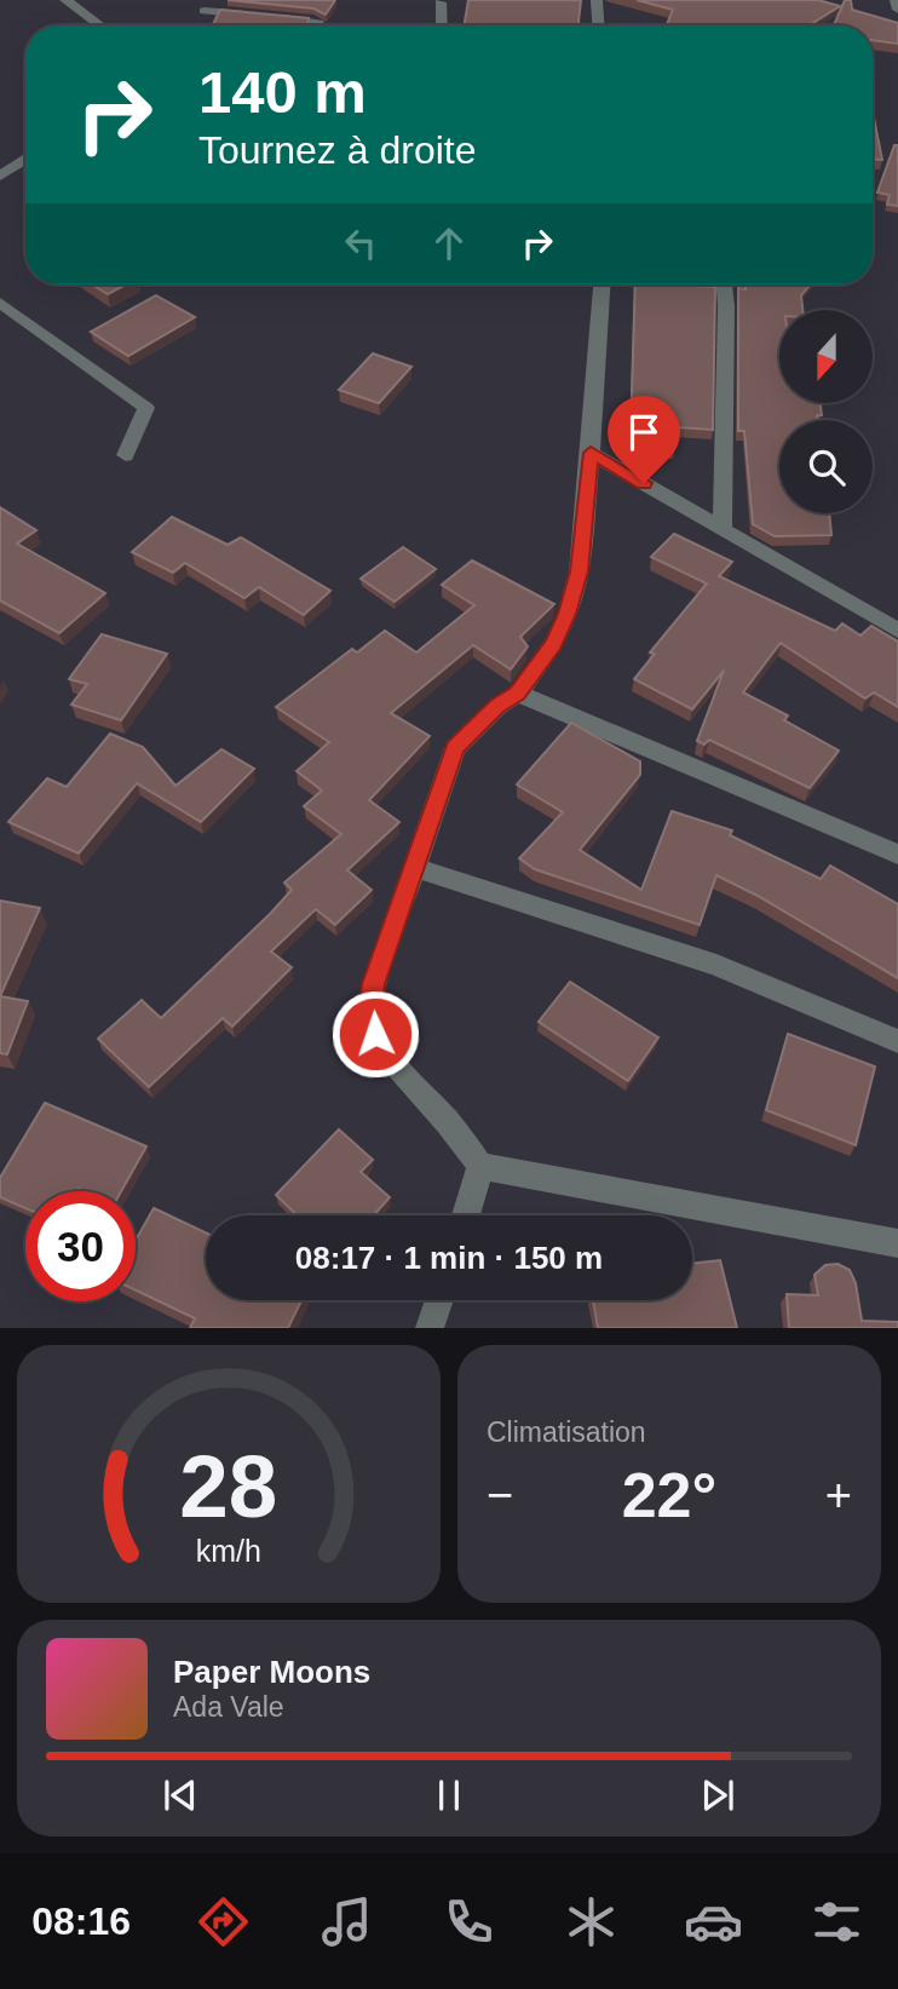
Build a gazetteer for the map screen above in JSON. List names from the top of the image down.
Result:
{
  "north": "bottom",
  "page": {
    "turn": ["140 m", "Tournez à droite"],
    "limit": "30",
    "trip": "08:17 · 1 min · 150 m",
    "tile": "Climatisation",
    "heat": ["−", "22°", "+"],
    "song": ["Paper Moons", "Ada Vale"],
    "tabs": "08:16",
    "gauge": ["28", "km/h"]
  }
}
